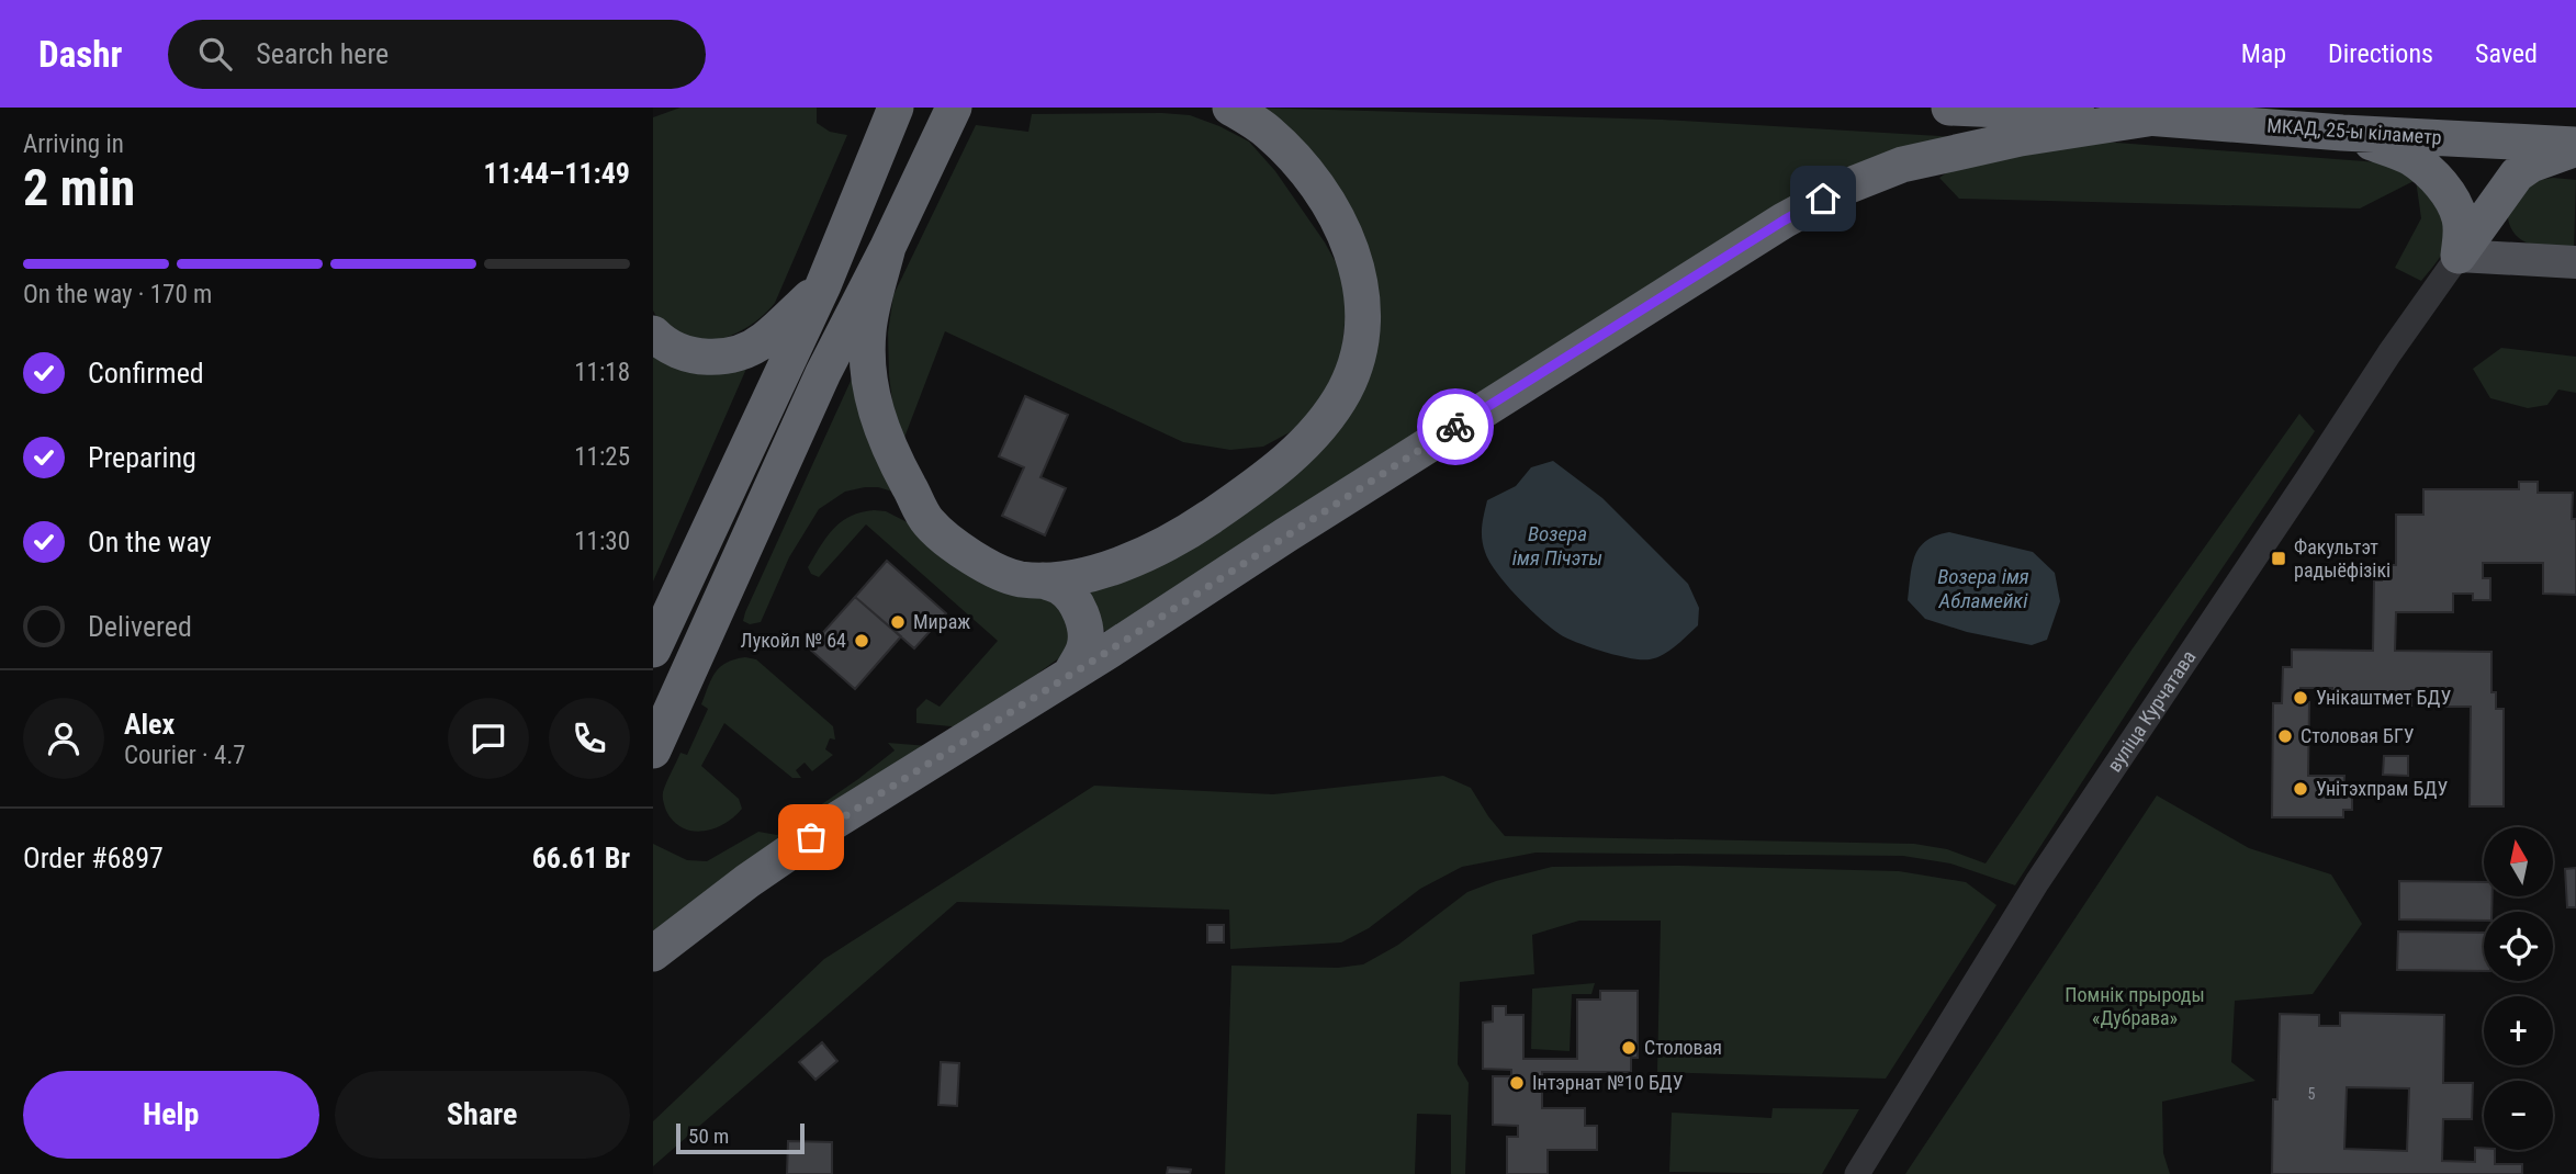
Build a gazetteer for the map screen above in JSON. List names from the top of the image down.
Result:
{
  "streets": {
    "highway": ["МКАД, 25-ы кіламетр"],
    "street": ["вуліца Курчатава"]
  },
  "water": ["Возера імя Пічэты", "Возера імя Абламейкі"],
  "parks": ["Помнік прыроды «Дубрава»"],
  "places": {
    "transit": ["Факультэт радыёфізікі"],
    "other": [
      "Мираж",
      "Лукойл № 64",
      "Унікаштмет БДУ",
      "Столовая БГУ",
      "Унітэхпрам БДУ",
      "Столовая",
      "Інтэрнат №10 БДУ"
    ]
  },
  "house_numbers": ["5"],
  "scale_bar": "50 m",
  "north": "top",
  "page": {
    "header": "Dashr",
    "search": "Search here",
    "nav": ["Map", "Directions", "Saved"],
    "heading": ["2 min", "Arriving in", "11:44–11:49"],
    "panel": [
      "Alex",
      "Courier · 4.7",
      "Order #6897",
      "66.61 Br"
    ],
    "bar": "On the way · 170 m",
    "list": [
      ["Confirmed", "11:18"],
      ["Preparing", "11:25"],
      ["On the way", "11:30"],
      "Delivered"
    ],
    "map_buttons": ["+", "−"],
    "buttons": ["Help", "Share"],
    "scale": "50 m"
  }
}
